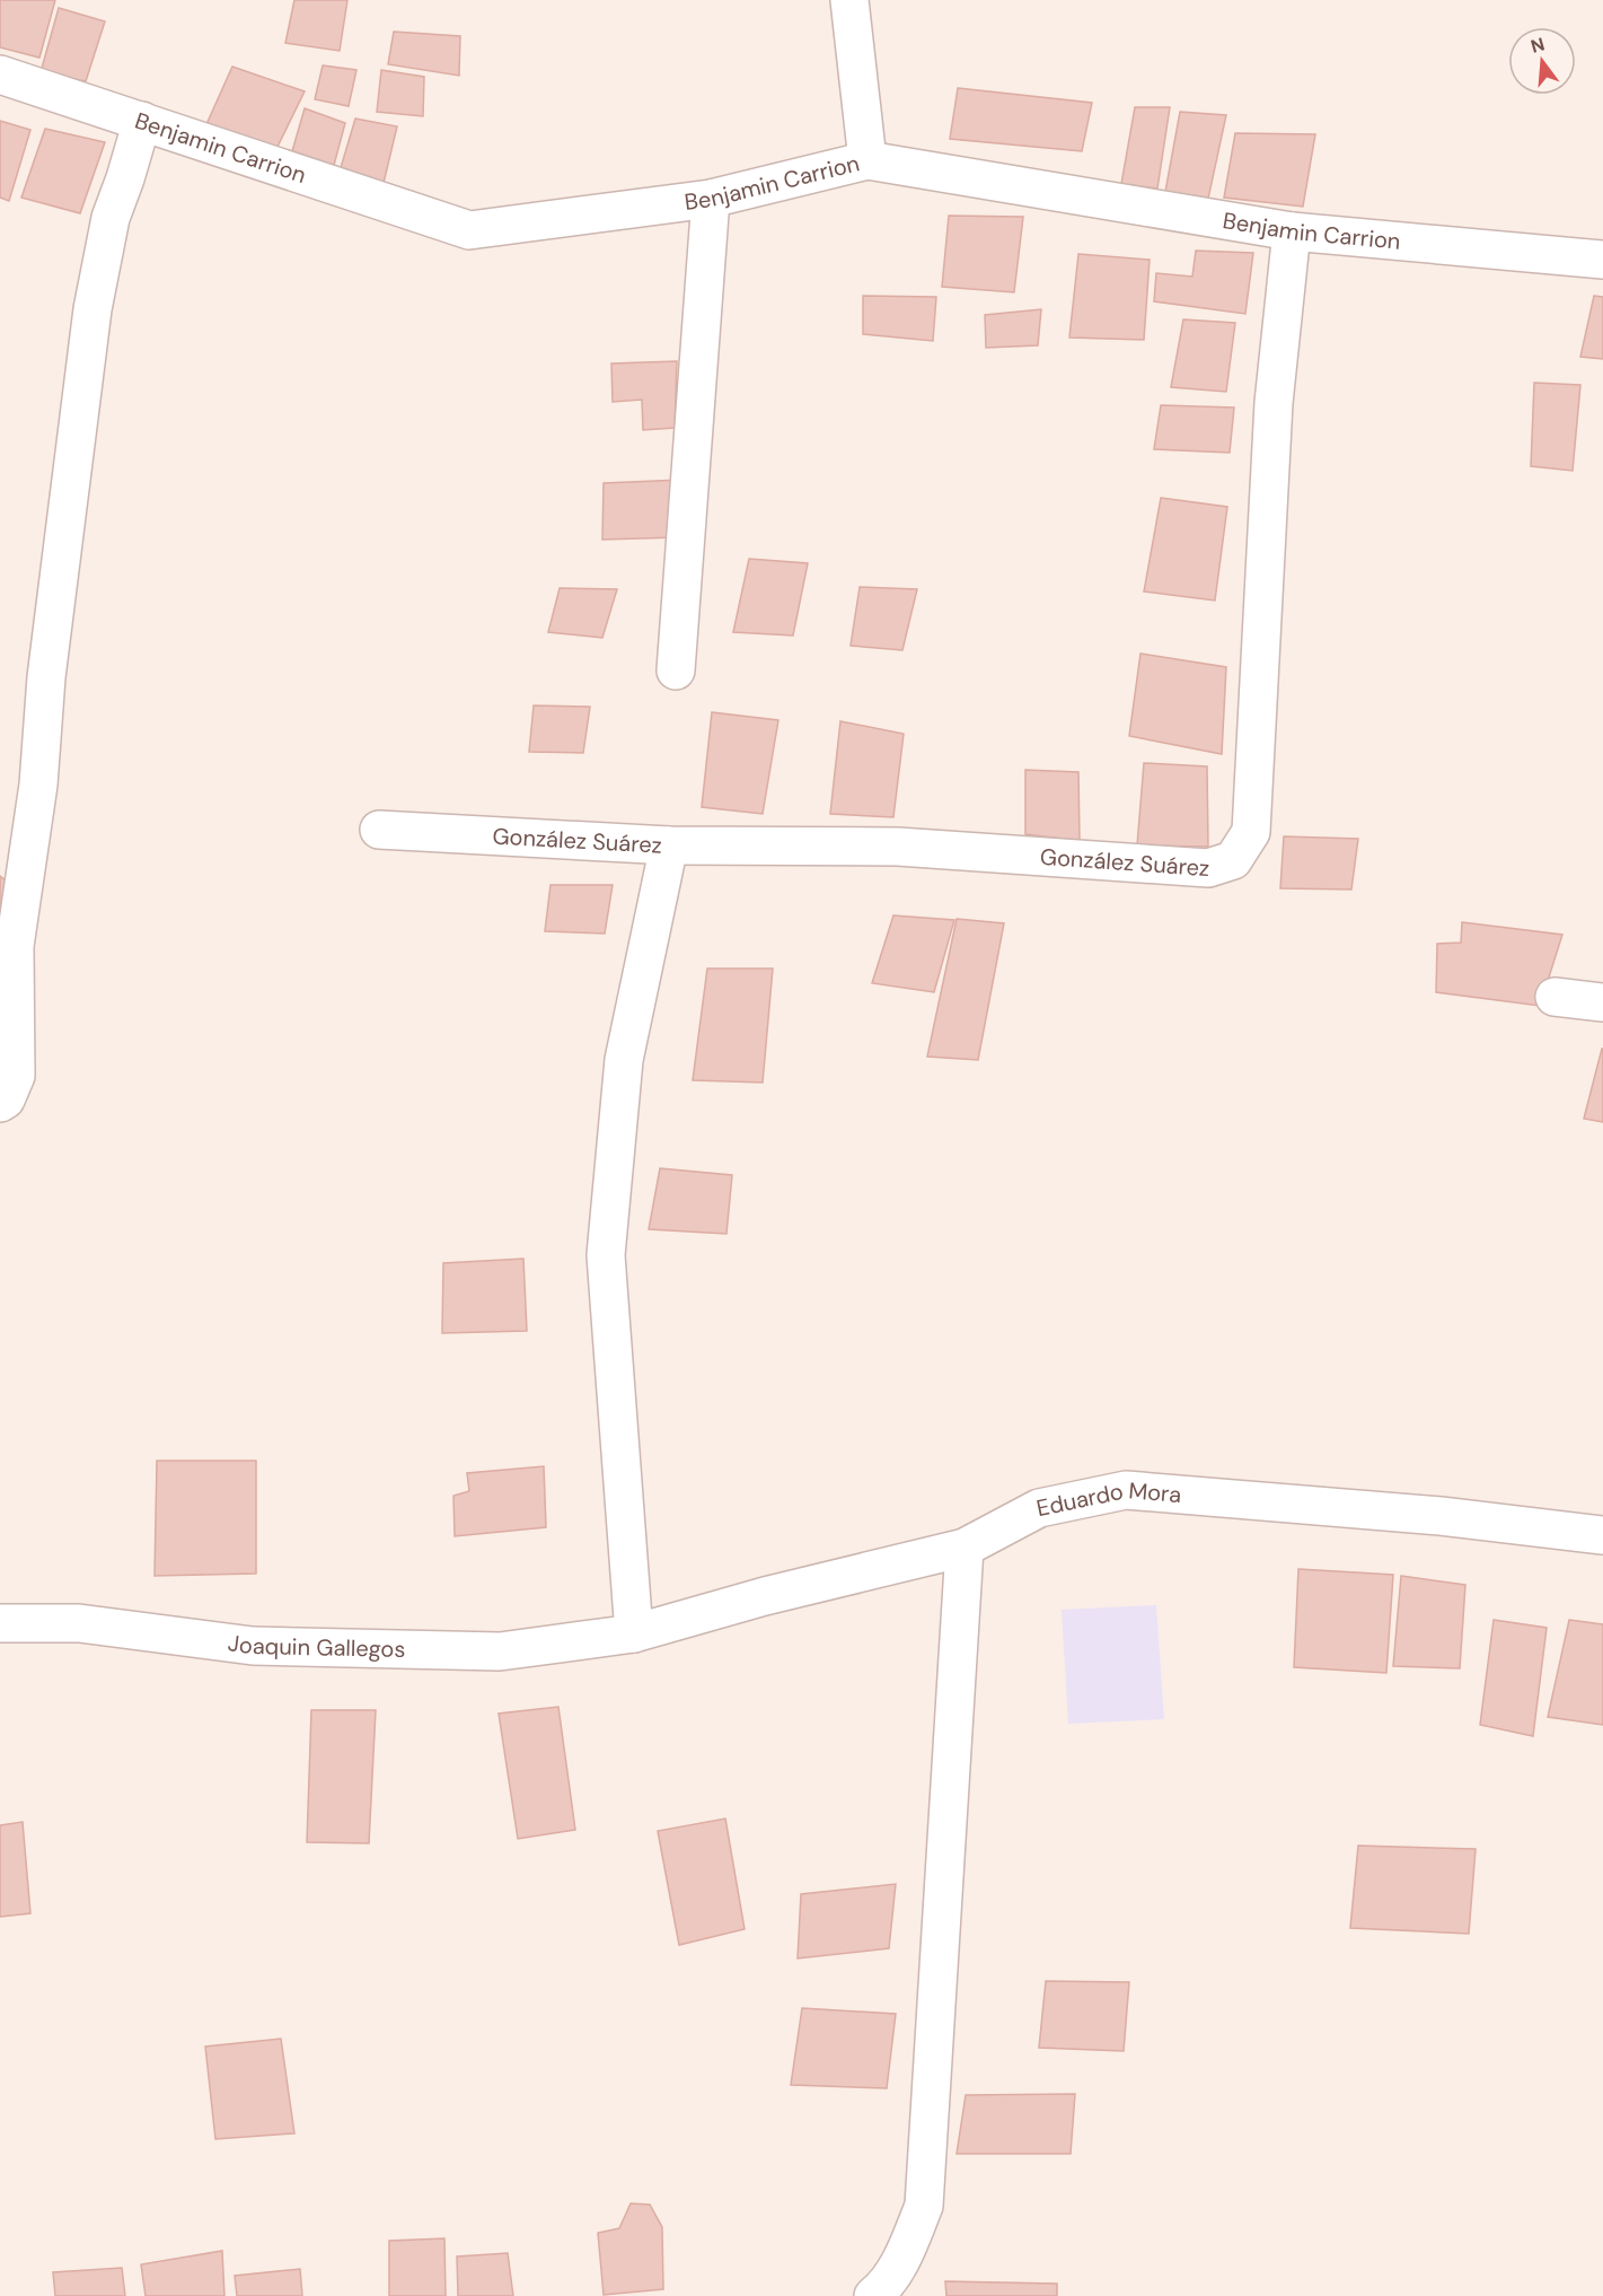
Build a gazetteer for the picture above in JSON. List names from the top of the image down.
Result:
{
  "streets": {
    "street": [
      "Benjamin Carrion",
      "González Suárez",
      "Eduardo Mora",
      "Joaquin Gallegos"
    ]
  },
  "crossings": [
    ["Benjamin Carrion", "González Suárez"],
    ["Eduardo Mora", "Joaquin Gallegos"]
  ],
  "north": "top"
}
